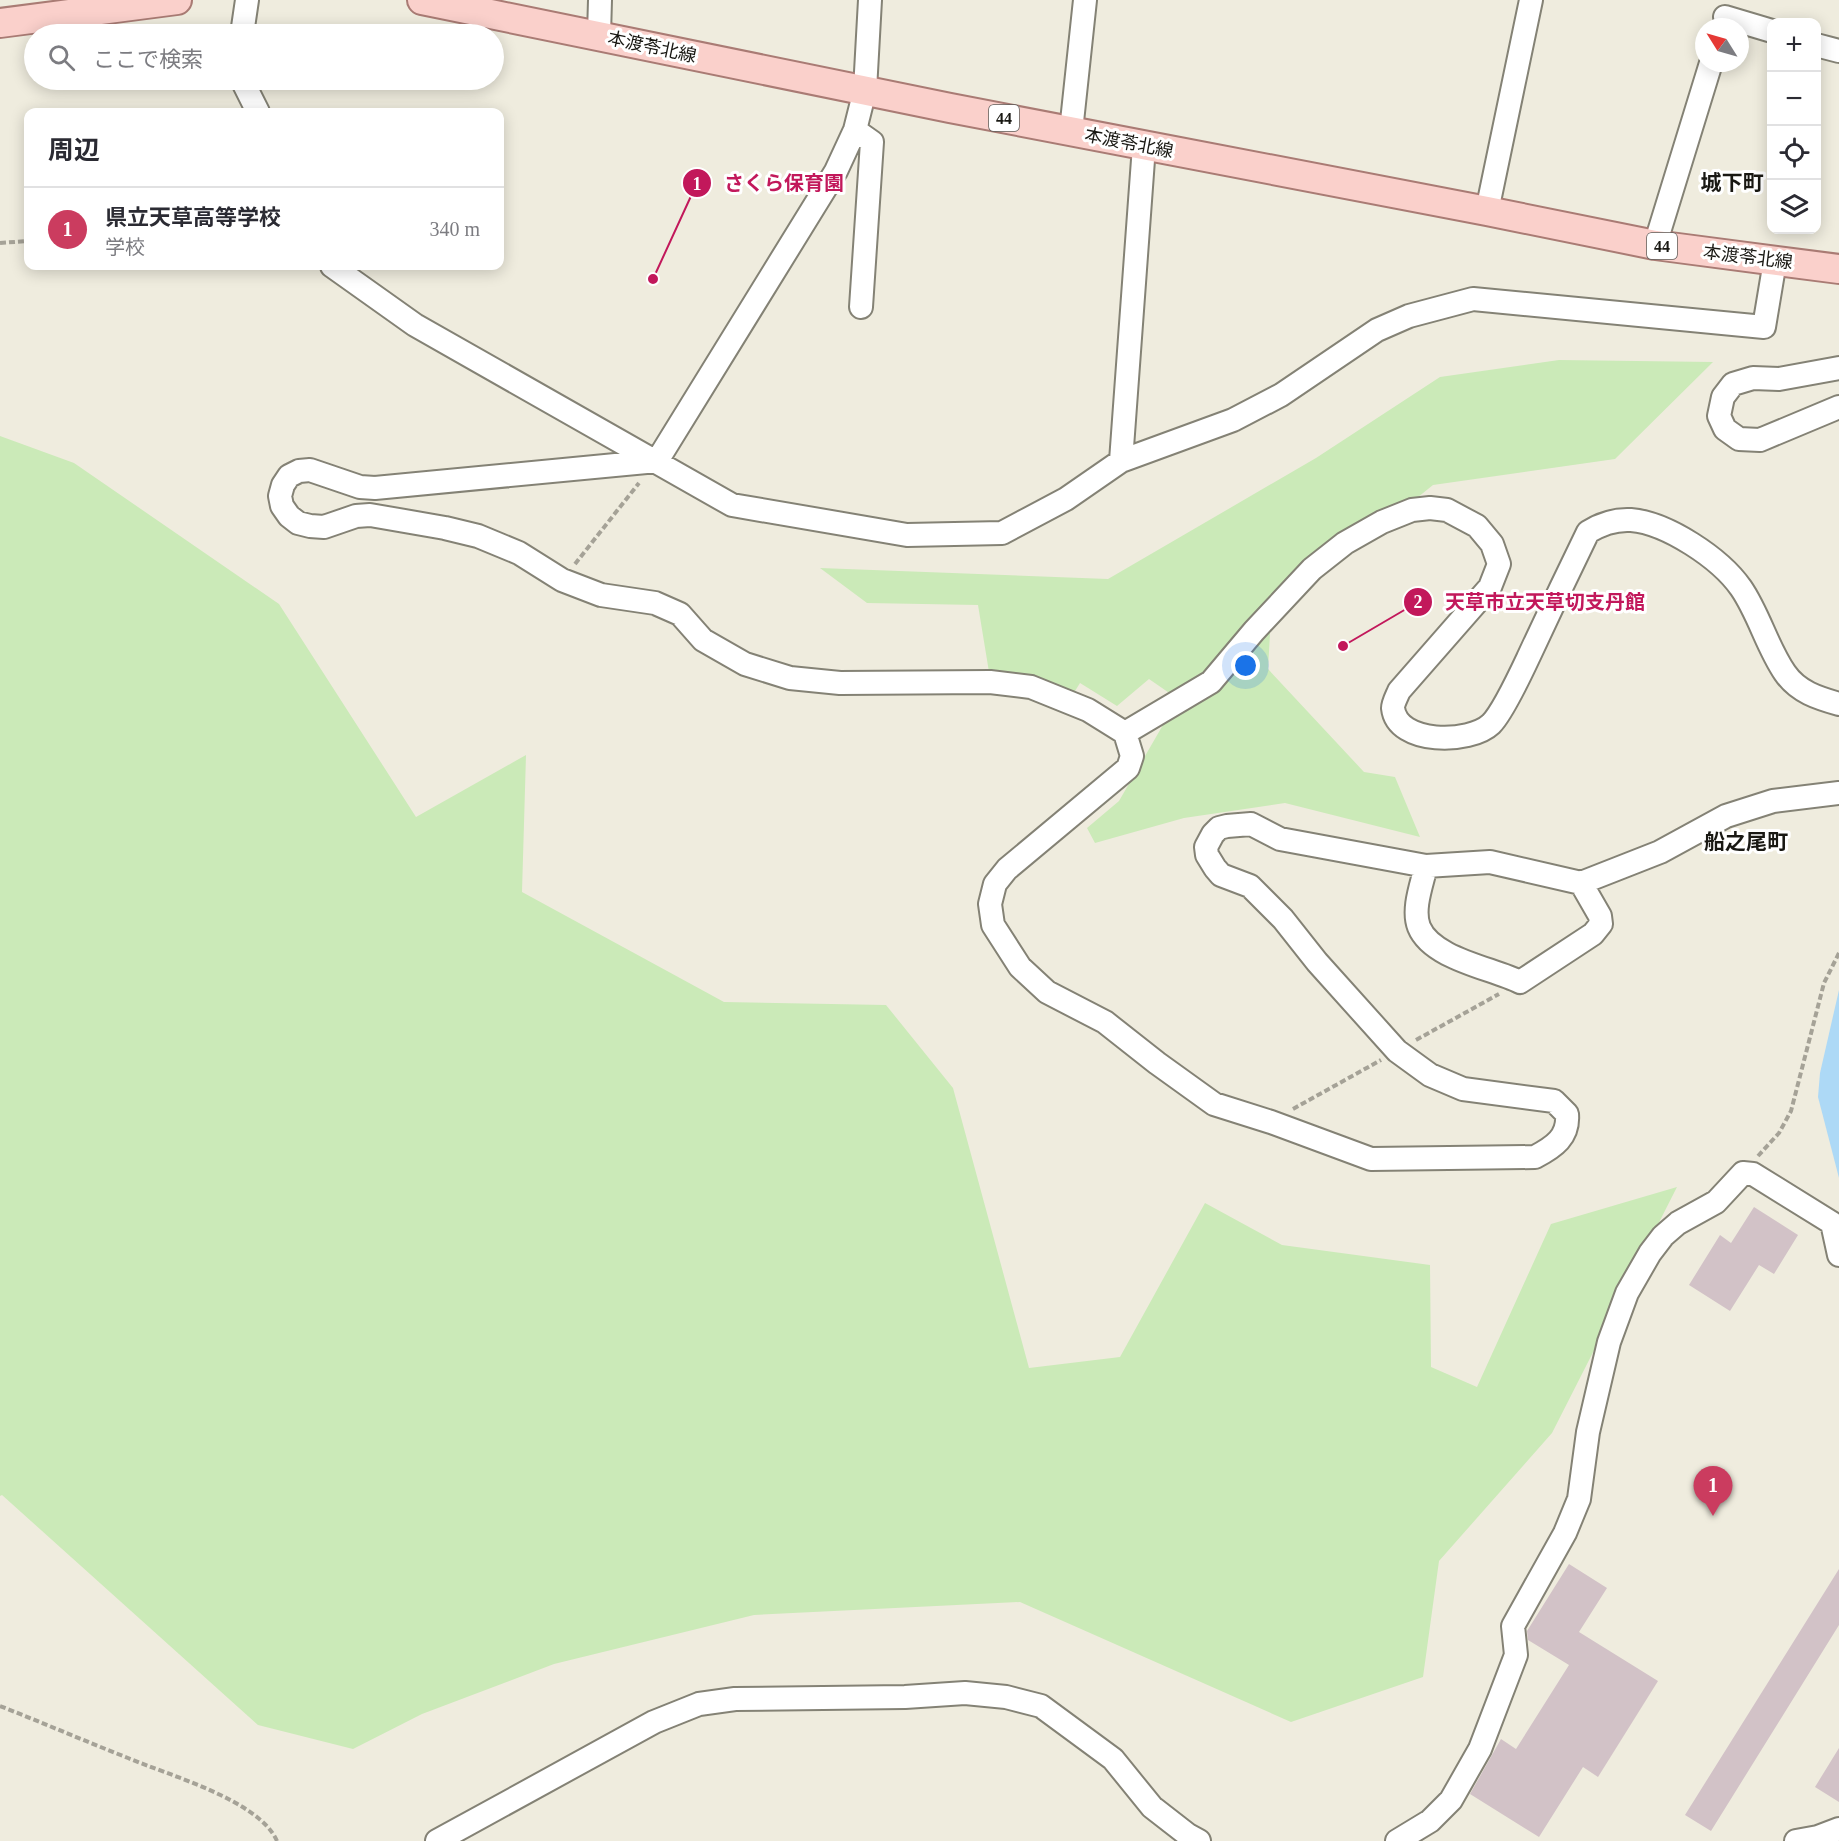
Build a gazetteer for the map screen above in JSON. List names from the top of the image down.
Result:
{
  "streets": {
    "main road": ["本渡苓北線", "44"]
  },
  "districts": ["城下町", "船之尾町"],
  "places": ["さくら保育園", "天草市立天草切支丹館"],
  "north": "top left",
  "page": {
    "map_buttons": ["+", "−"],
    "search": "ここで検索",
    "heading": "周辺",
    "list": [
      {
        "mark": "1",
        "name": "県立天草高等学校",
        "note": "学校",
        "value": "340 m"
      }
    ],
    "pins": "1"
  }
}
